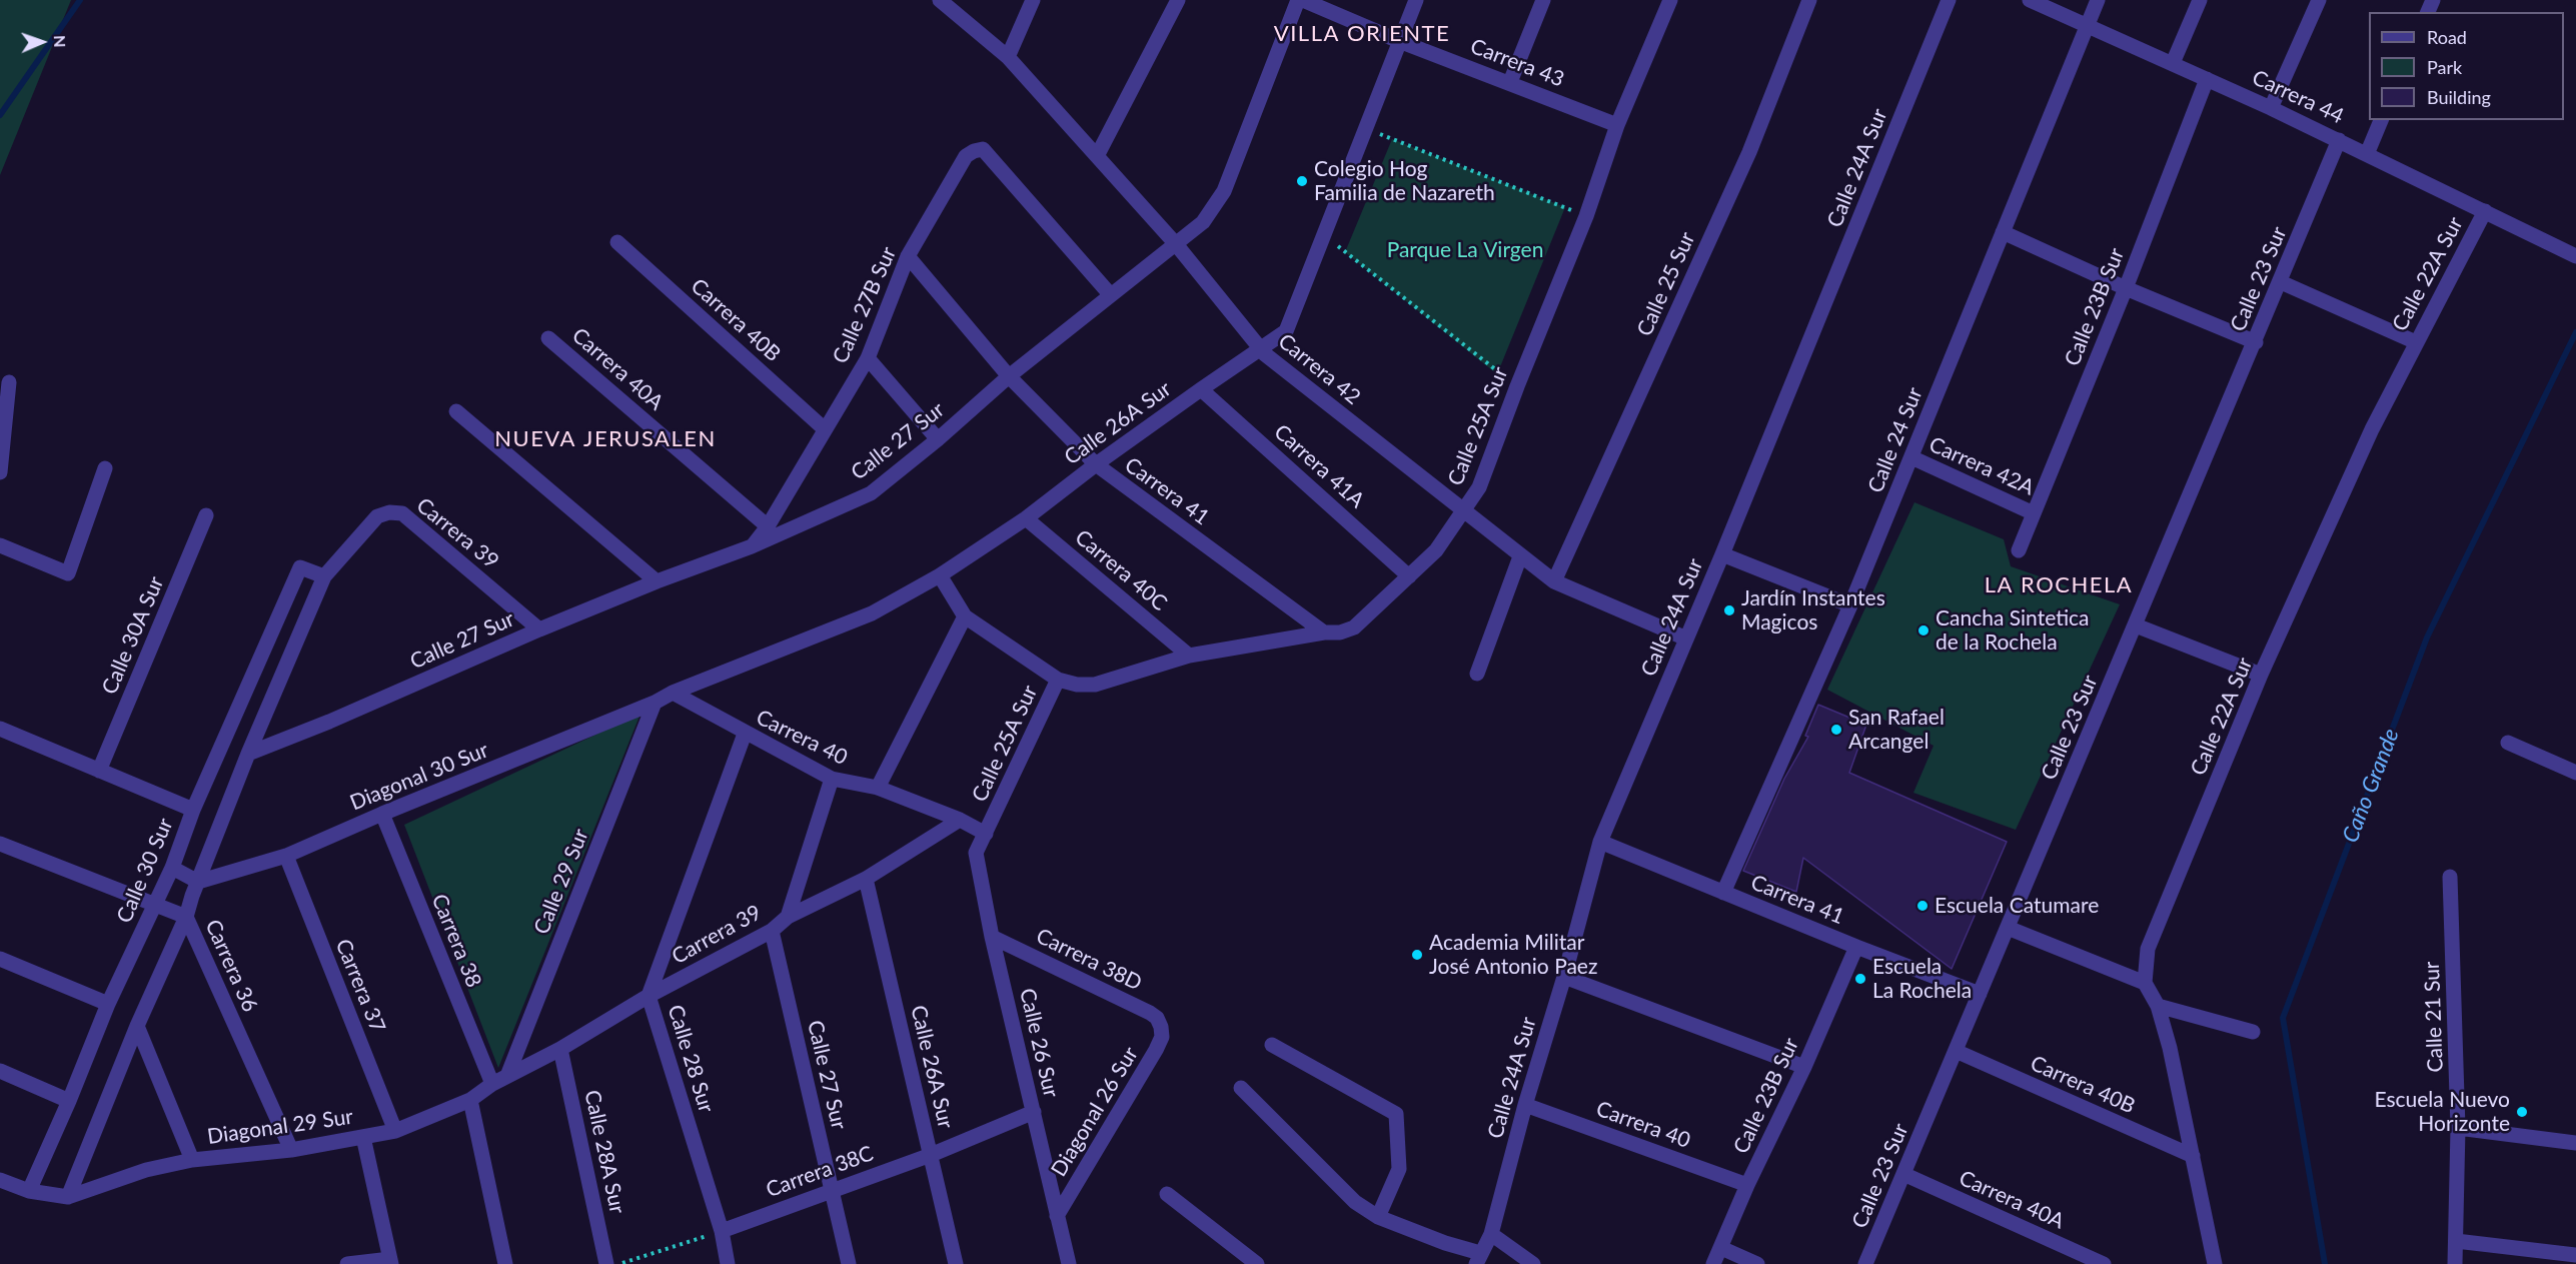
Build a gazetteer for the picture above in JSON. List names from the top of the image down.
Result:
{
  "streets": {
    "street": [
      "Carrera 43",
      "Carrera 44",
      "Calle 24A Sur",
      "Calle 22A Sur",
      "Calle 23 Sur",
      "Calle 25 Sur",
      "Calle 27B Sur",
      "Calle 23B Sur",
      "Carrera 40B",
      "Carrera 40A",
      "Carrera 42",
      "Calle 26A Sur",
      "Calle 25A Sur",
      "Calle 24 Sur",
      "Calle 27 Sur",
      "Carrera 41A",
      "Carrera 42A",
      "Carrera 41",
      "Carrera 39",
      "Carrera 40C",
      "Calle 30A Sur",
      "Carrera 40",
      "Diagonal 30 Sur",
      "Calle 30 Sur",
      "Calle 29 Sur",
      "Carrera 38",
      "Carrera 38D",
      "Carrera 36",
      "Carrera 37",
      "Calle 21 Sur",
      "Calle 26 Sur",
      "Calle 28 Sur",
      "Diagonal 26 Sur",
      "Diagonal 29 Sur",
      "Calle 28A Sur",
      "Carrera 38C"
    ]
  },
  "crossings": [
    ["Carrera 43", "Calle 26A Sur"],
    ["Carrera 43", "Calle 25A Sur"],
    ["Carrera 44", "Calle 22A Sur"],
    ["Carrera 44", "Calle 23 Sur"],
    ["Carrera 44", "Calle 23B Sur"],
    ["Carrera 44", "Calle 24 Sur"],
    ["Calle 24A Sur", "Carrera 42"],
    ["Calle 24A Sur", "Carrera 41"],
    ["Calle 24A Sur", "Carrera 40"],
    ["Calle 23 Sur", "Carrera 40B"],
    ["Calle 23 Sur", "Carrera 40A"],
    ["Calle 23 Sur", "Carrera 41"],
    ["Calle 25 Sur", "Carrera 42"],
    ["Calle 27B Sur", "Carrera 40B"],
    ["Calle 27B Sur", "Carrera 40A"],
    ["Calle 27B Sur", "Calle 27 Sur"],
    ["Calle 27B Sur", "Carrera 41"],
    ["Calle 23B Sur", "Carrera 42A"],
    ["Calle 23B Sur", "Carrera 41"],
    ["Calle 23B Sur", "Carrera 40"],
    ["Carrera 42", "Calle 26A Sur"],
    ["Carrera 42", "Calle 25A Sur"],
    ["Carrera 42", "Calle 27 Sur"],
    ["Calle 26A Sur", "Carrera 41A"],
    ["Calle 26A Sur", "Carrera 41"],
    ["Calle 26A Sur", "Carrera 39"],
    ["Calle 26A Sur", "Carrera 40C"],
    ["Calle 26A Sur", "Carrera 40"],
    ["Calle 26A Sur", "Diagonal 30 Sur"],
    ["Calle 26A Sur", "Calle 29 Sur"],
    ["Calle 26A Sur", "Carrera 38C"],
    ["Calle 25A Sur", "Carrera 41A"],
    ["Calle 25A Sur", "Carrera 41"],
    ["Calle 25A Sur", "Carrera 40C"],
    ["Calle 25A Sur", "Carrera 40"],
    ["Calle 25A Sur", "Calle 26 Sur"],
    ["Calle 24 Sur", "Carrera 42A"],
    ["Calle 24 Sur", "Carrera 41"],
    ["Calle 27 Sur", "Carrera 41"],
    ["Calle 27 Sur", "Carrera 39"],
    ["Calle 27 Sur", "Carrera 38C"],
    ["Carrera 39", "Carrera 40"],
    ["Carrera 39", "Calle 30 Sur"],
    ["Carrera 39", "Calle 29 Sur"],
    ["Carrera 39", "Carrera 38"],
    ["Carrera 39", "Calle 28 Sur"],
    ["Carrera 39", "Diagonal 29 Sur"],
    ["Carrera 39", "Calle 28A Sur"],
    ["Carrera 40", "Calle 26 Sur"],
    ["Carrera 40", "Calle 28 Sur"],
    ["Diagonal 30 Sur", "Calle 29 Sur"],
    ["Diagonal 30 Sur", "Carrera 38"],
    ["Diagonal 30 Sur", "Carrera 37"],
    ["Calle 30 Sur", "Carrera 36"],
    ["Carrera 38", "Diagonal 29 Sur"],
    ["Carrera 38D", "Calle 26 Sur"],
    ["Carrera 38D", "Diagonal 26 Sur"],
    ["Carrera 36", "Diagonal 29 Sur"],
    ["Carrera 37", "Diagonal 29 Sur"],
    ["Calle 26 Sur", "Diagonal 26 Sur"],
    ["Calle 26 Sur", "Carrera 38C"],
    ["Calle 28 Sur", "Carrera 38C"]
  ],
  "districts": ["VILLA ORIENTE", "NUEVA JERUSALEN", "LA ROCHELA"],
  "water": ["Caño Grande"],
  "parks": ["Parque La Virgen"],
  "places": [
    "Colegio Hog Familia de Nazareth",
    "Jardín Instantes Magicos",
    "Cancha Sintetica de la Rochela",
    "San Rafael Arcangel",
    "Escuela Catumare",
    "Academia Militar José Antonio Paez",
    "Escuela La Rochela",
    "Escuela Nuevo Horizonte"
  ],
  "legend": ["Road", "Park", "Building"],
  "north": "right"
}
